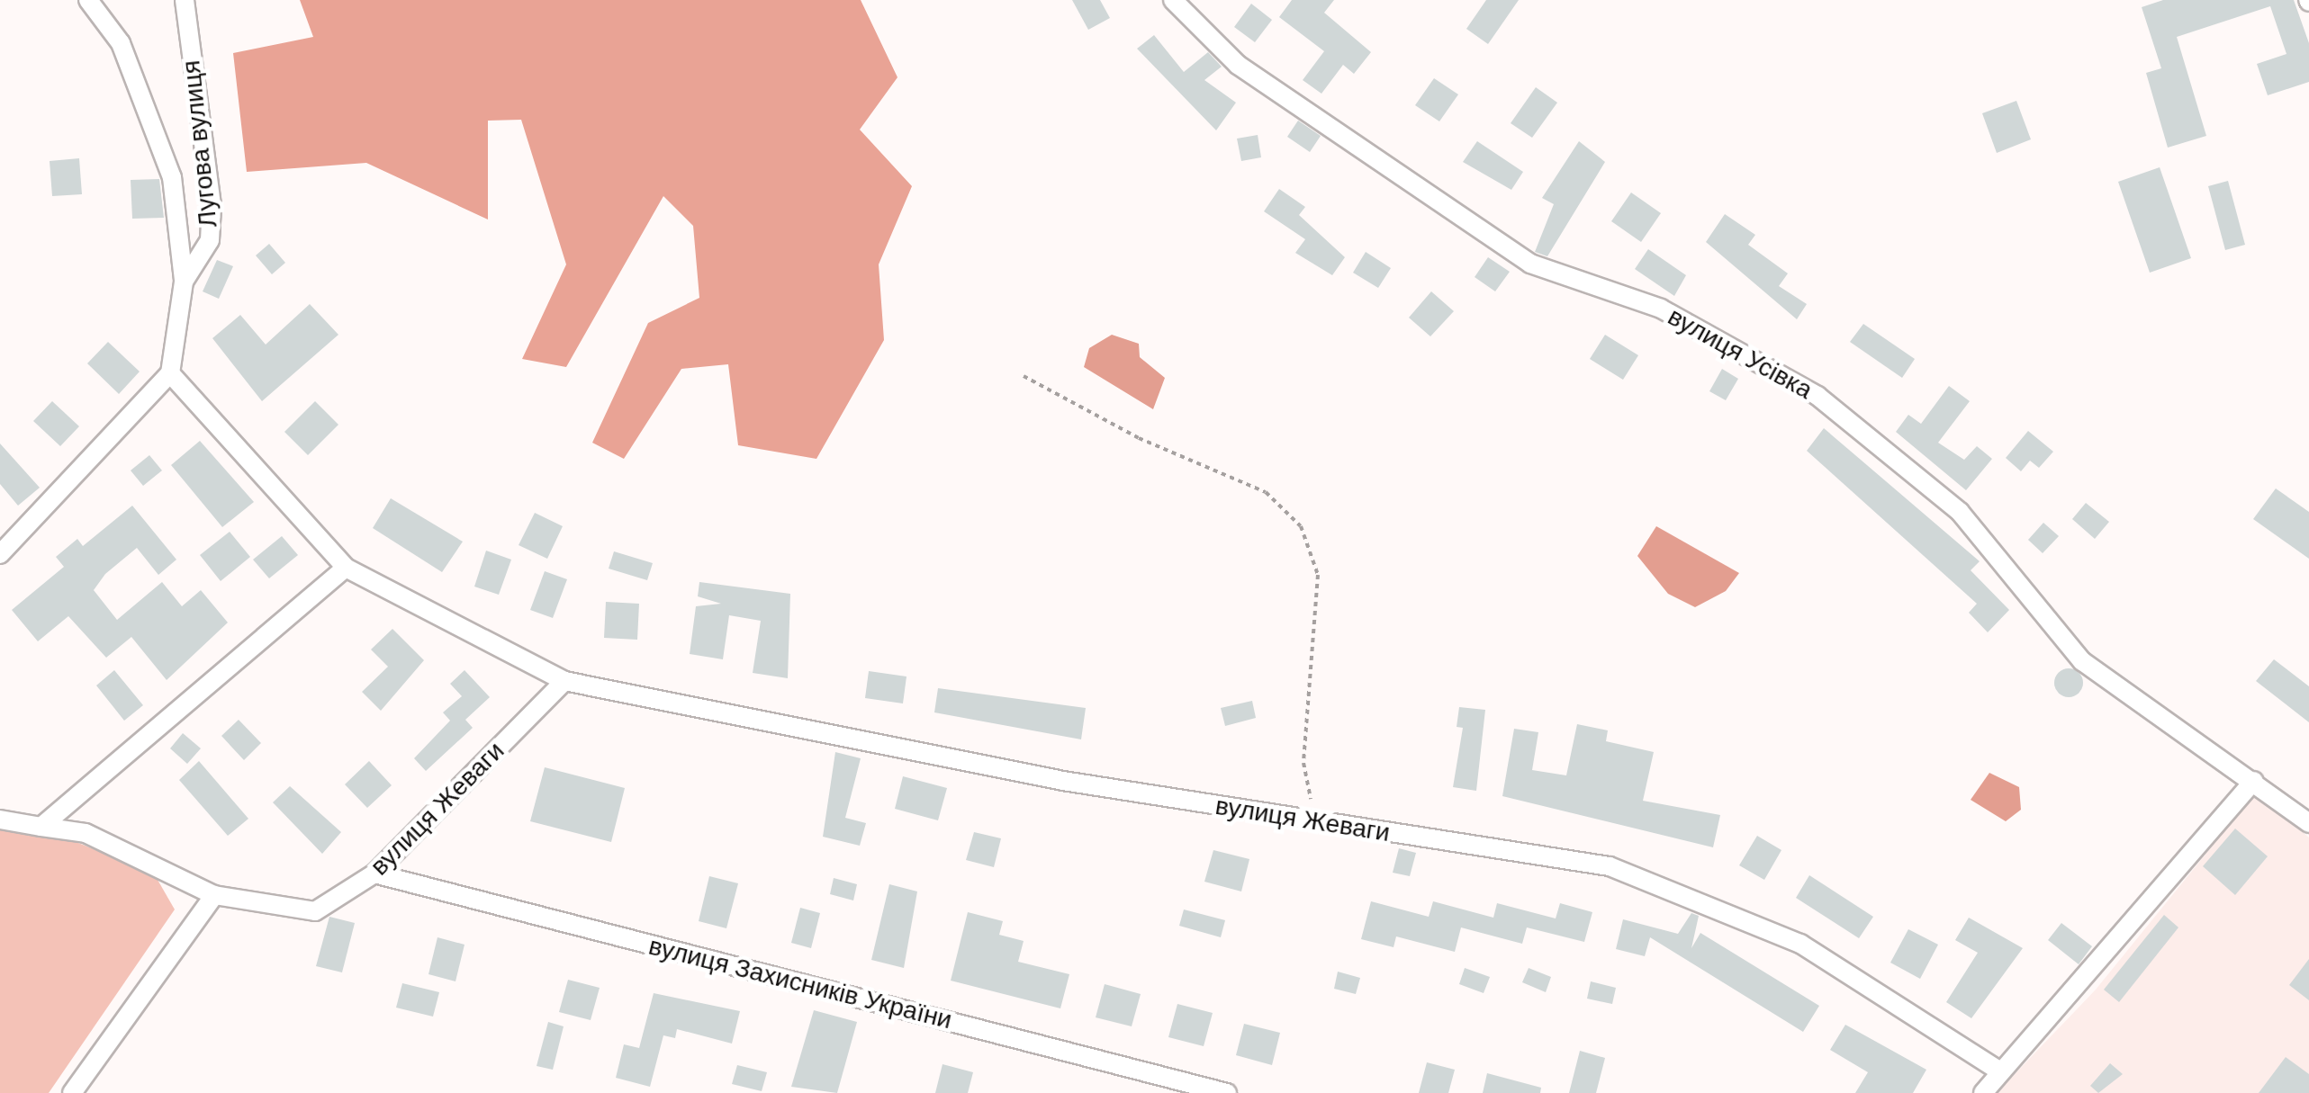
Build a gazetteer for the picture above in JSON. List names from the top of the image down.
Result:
{
  "streets": {
    "street": [
      "Лугова вулиця",
      "вулиця Усівка",
      "вулиця Жеваги",
      "вулиця Захисників України"
    ]
  },
  "crossings": [
    ["Лугова вулиця", "вулиця Жеваги"],
    ["вулиця Жеваги", "вулиця Захисників України"]
  ]
}
